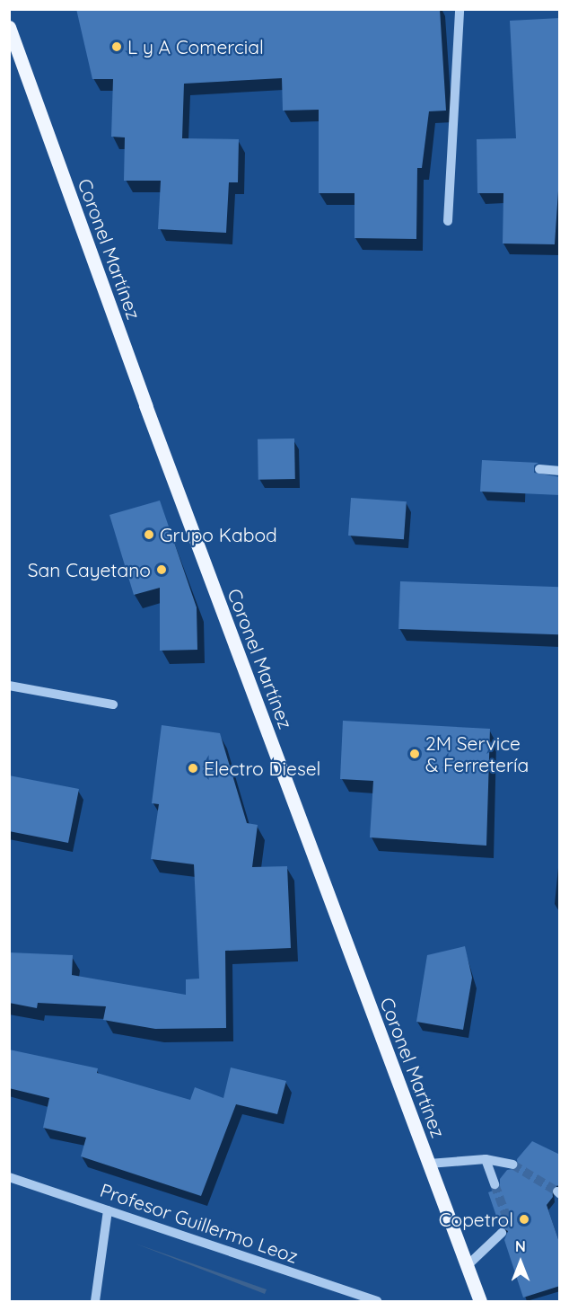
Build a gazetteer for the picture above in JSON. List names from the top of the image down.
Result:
{
  "streets": {
    "main road": ["Coronel Martínez"],
    "street": ["Profesor Guillermo Leoz"]
  },
  "places": [
    "L y A Comercial",
    "Grupo Kabod",
    "San Cayetano",
    "2M Service & Ferretería",
    "Electro Diesel",
    "Copetrol"
  ],
  "north": "top"
}
